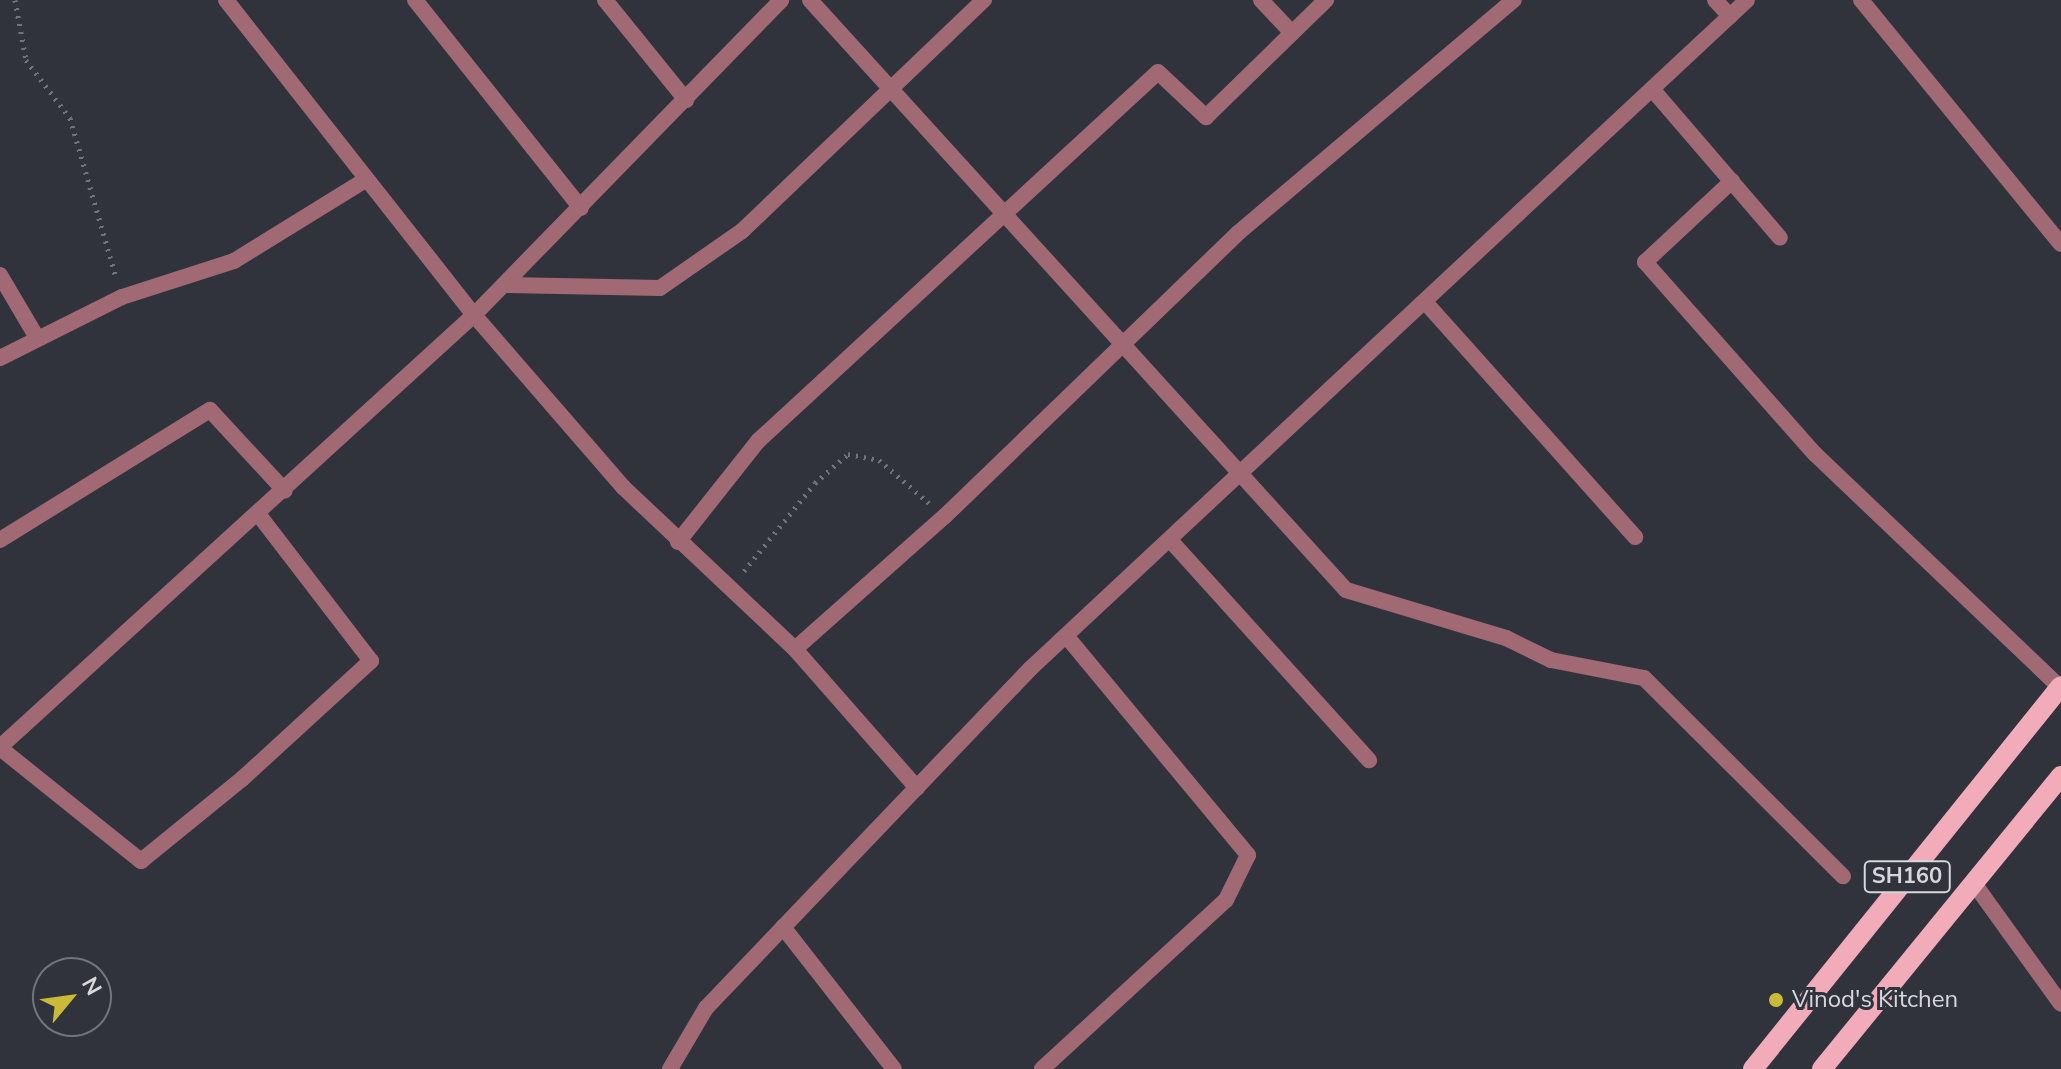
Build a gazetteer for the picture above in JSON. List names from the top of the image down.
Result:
{
  "streets": {
    "main road": ["SH160"]
  },
  "places": ["Vinod's Kitchen"],
  "north": "top right"
}
